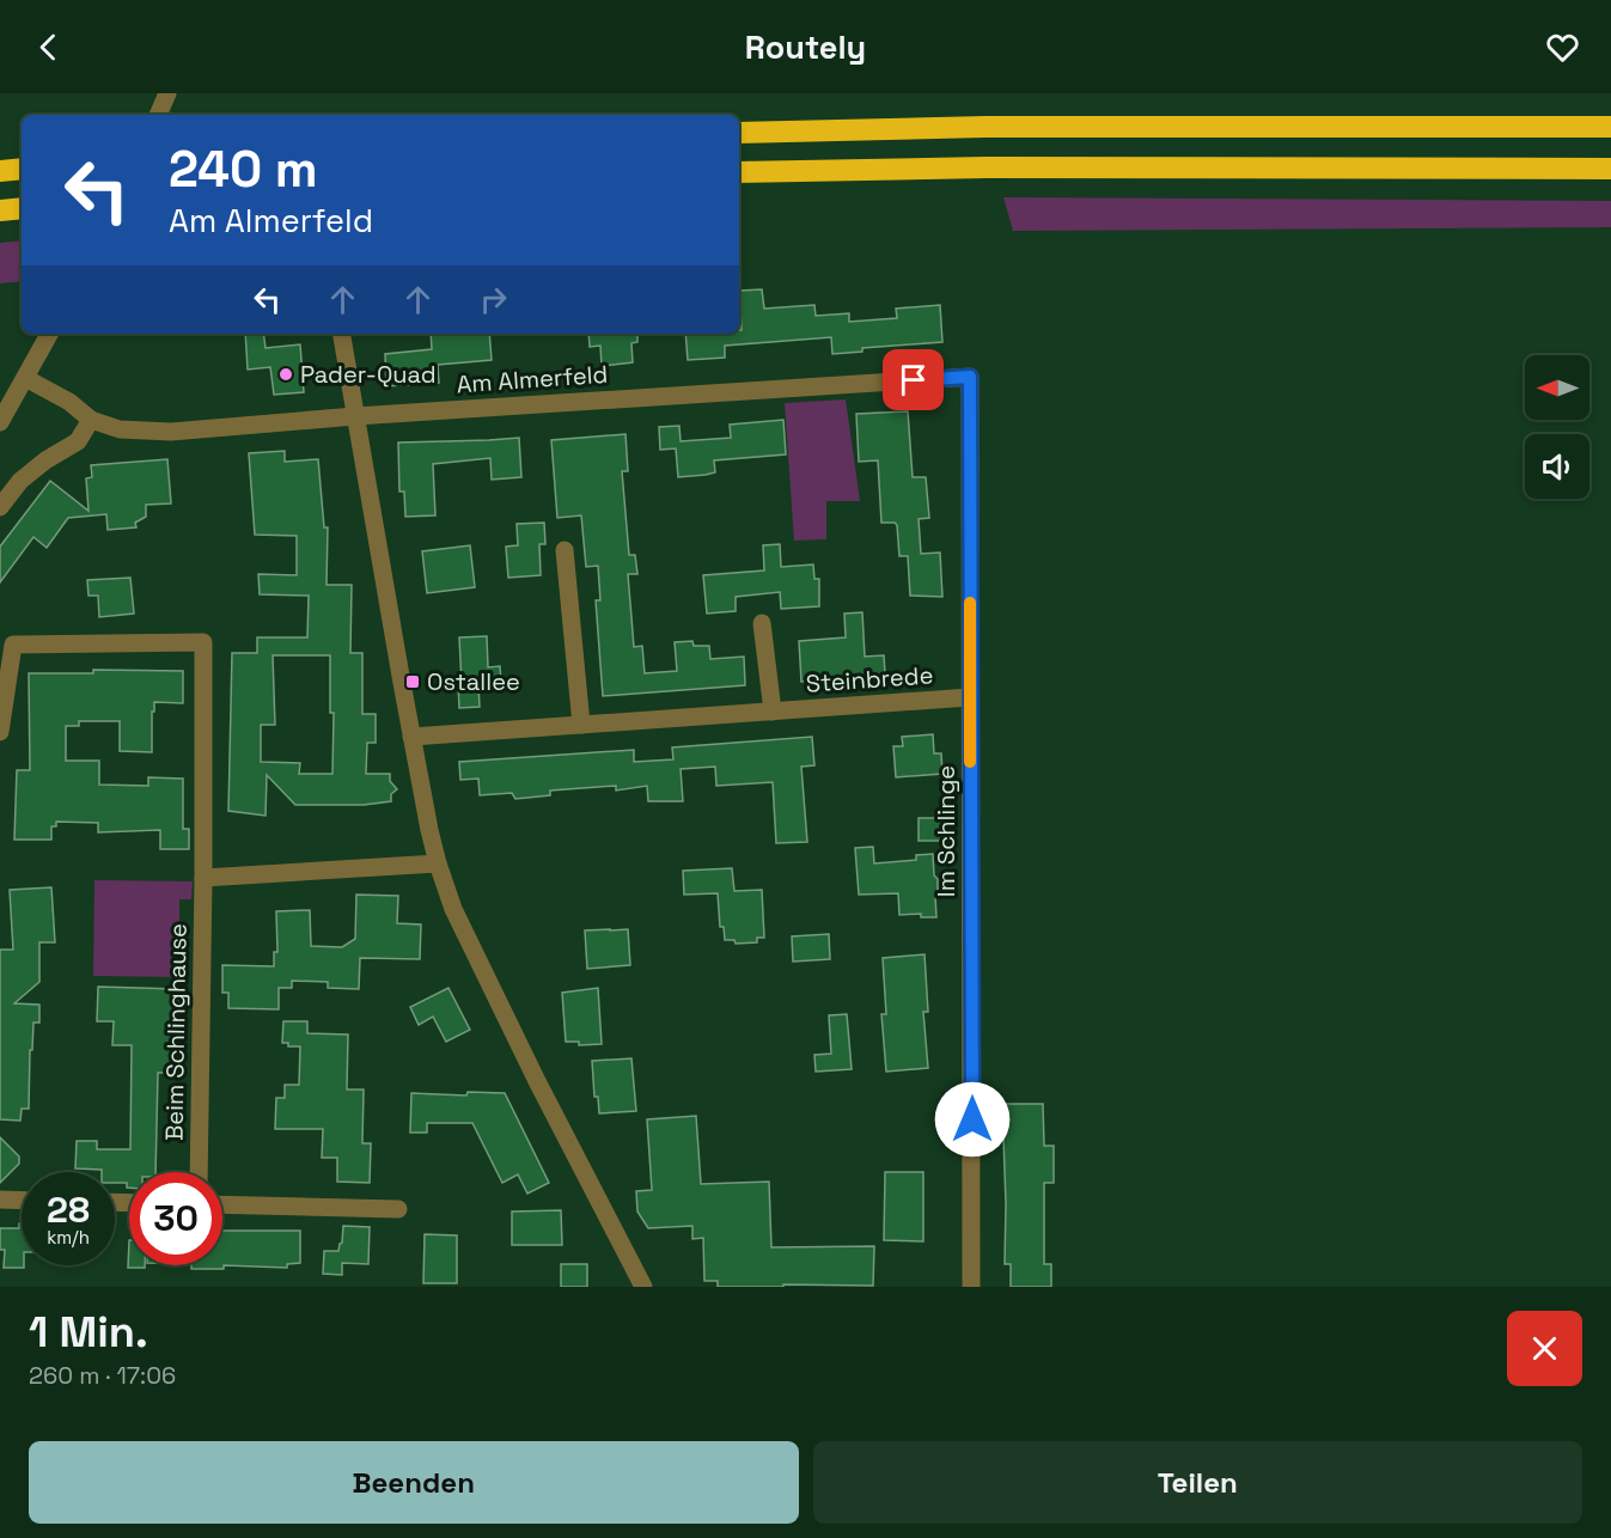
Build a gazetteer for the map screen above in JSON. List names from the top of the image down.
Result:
{
  "streets": {
    "street": [
      "Am Almerfeld",
      "Steinbrede",
      "Im Schlinge",
      "Beim Schlinghause"
    ]
  },
  "crossings": [
    ["Am Almerfeld", "Im Schlinge"],
    ["Steinbrede", "Im Schlinge"]
  ],
  "places": {
    "other": ["Pader-Quad"],
    "transit": ["Ostallee"]
  },
  "north": "left",
  "page": {
    "header": "Routely",
    "turn": ["240 m", "Am Almerfeld"],
    "speed": "28 km/h",
    "limit": "30",
    "heading": ["1 Min.", "260 m · 17:06"],
    "buttons": ["Beenden", "Teilen"]
  }
}
